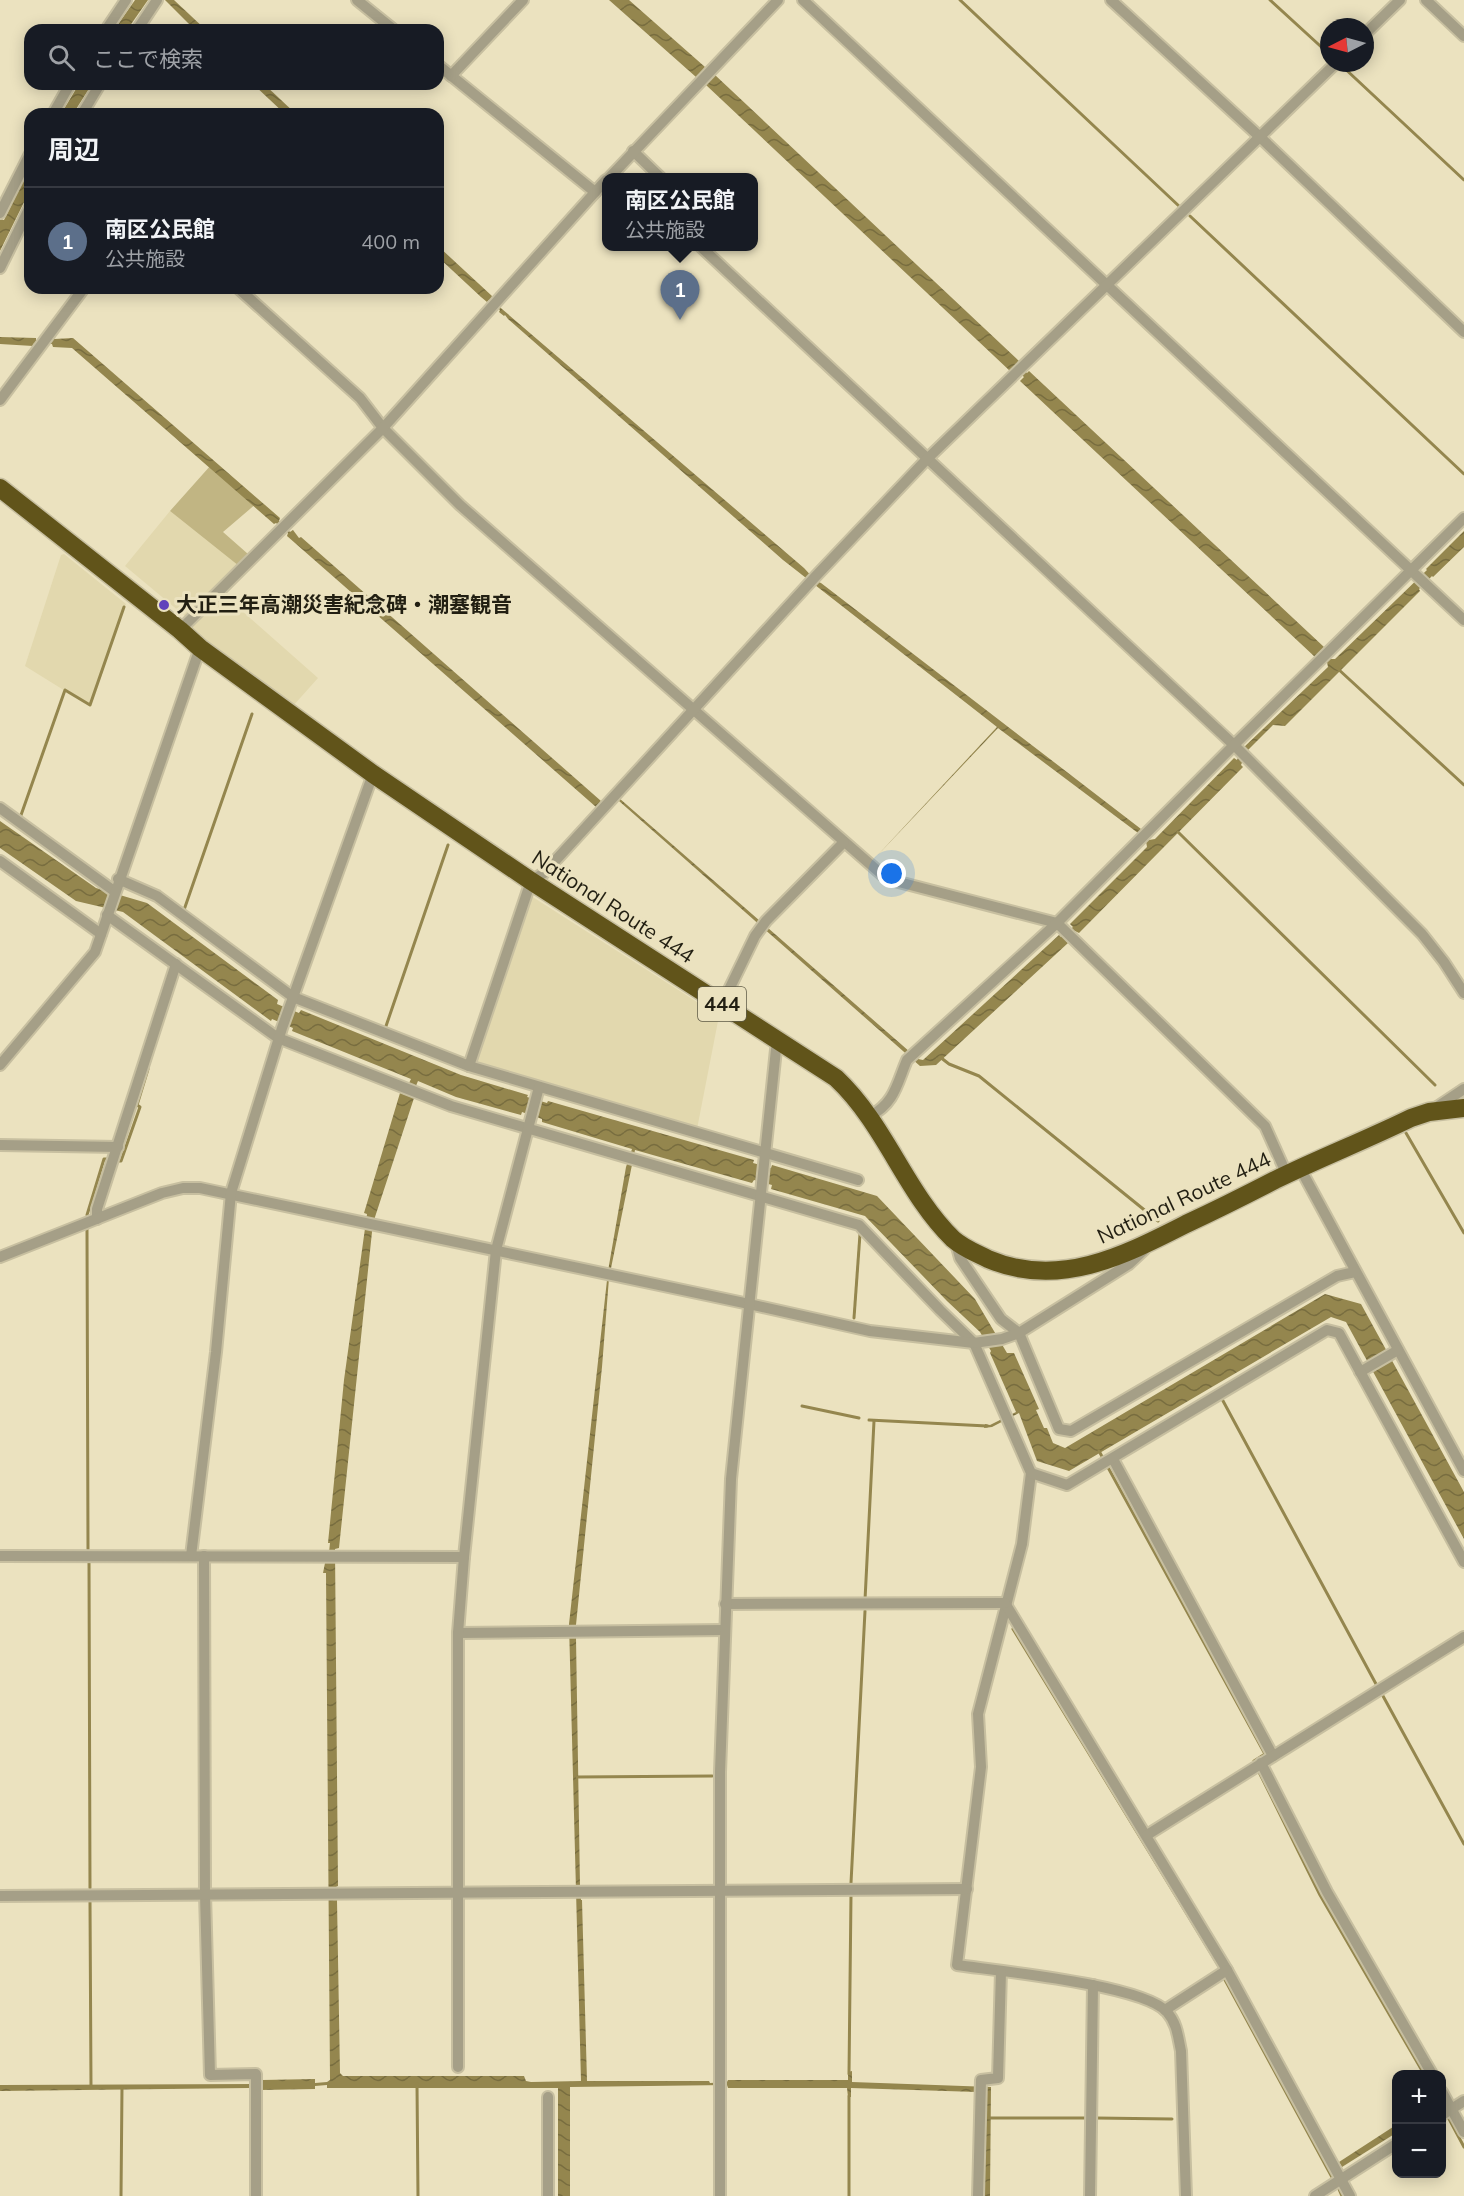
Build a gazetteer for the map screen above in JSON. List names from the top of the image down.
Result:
{
  "streets": {
    "highway": ["National Route 444", "444"]
  },
  "places": ["大正三年高潮災害紀念碑・潮塞観音"],
  "north": "left",
  "page": {
    "search": "ここで検索",
    "heading": "周辺",
    "popup": ["南区公民館", "公共施設"],
    "list": [
      {
        "mark": "1",
        "name": "南区公民館",
        "note": "公共施設",
        "value": "400 m"
      }
    ],
    "pins": "1",
    "map_buttons": ["+", "−"]
  }
}
